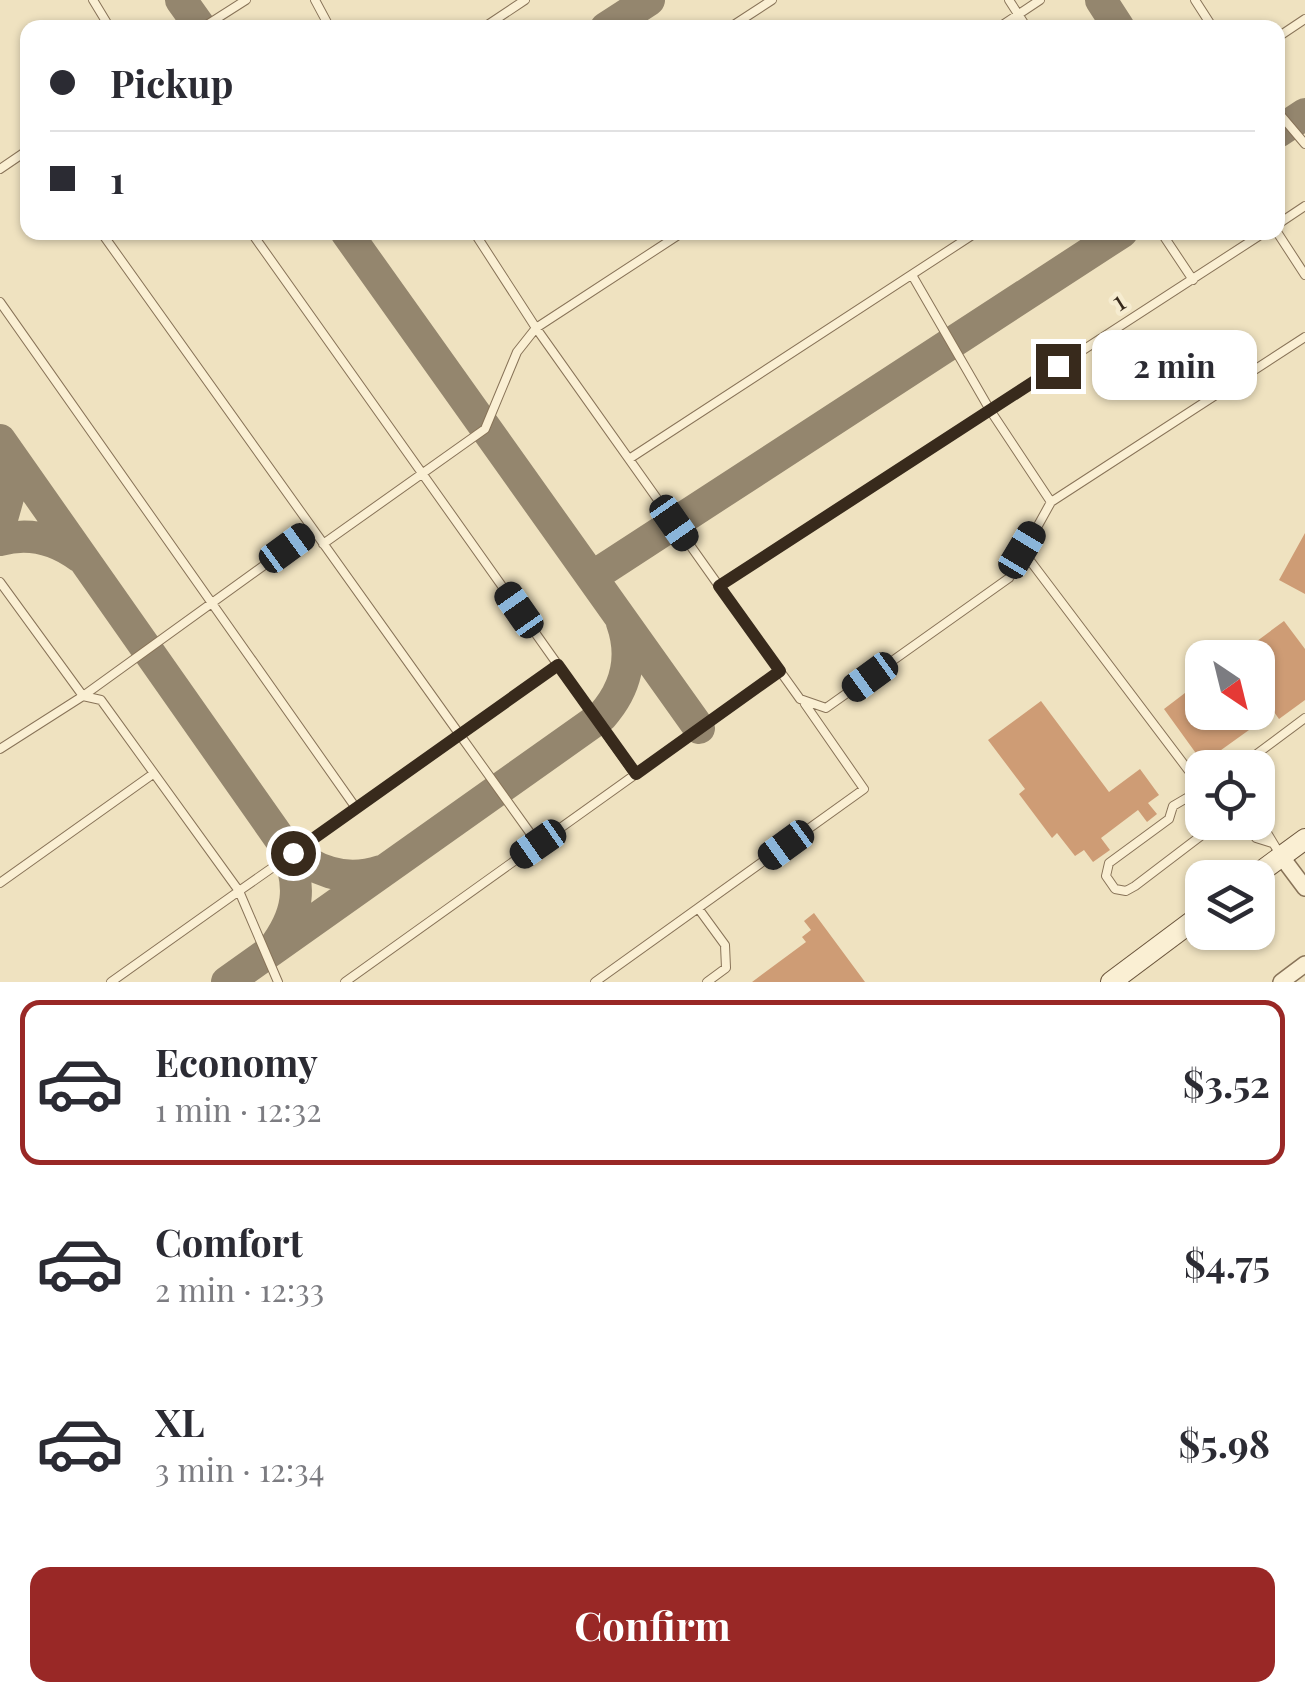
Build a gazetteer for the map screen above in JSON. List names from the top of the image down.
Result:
{
  "streets": {
    "lane": ["1"]
  },
  "north": "bottom right",
  "page": {
    "banner": ["Pickup", "1"],
    "bubble": "2 min",
    "list": [
      {
        "name": "Economy",
        "note": "1 min · 12:32",
        "value": "$3.52"
      },
      {
        "name": "Comfort",
        "note": "2 min · 12:33",
        "value": "$4.75"
      },
      {
        "name": "XL",
        "note": "3 min · 12:34",
        "value": "$5.98"
      }
    ],
    "buttons": "Confirm"
  }
}
